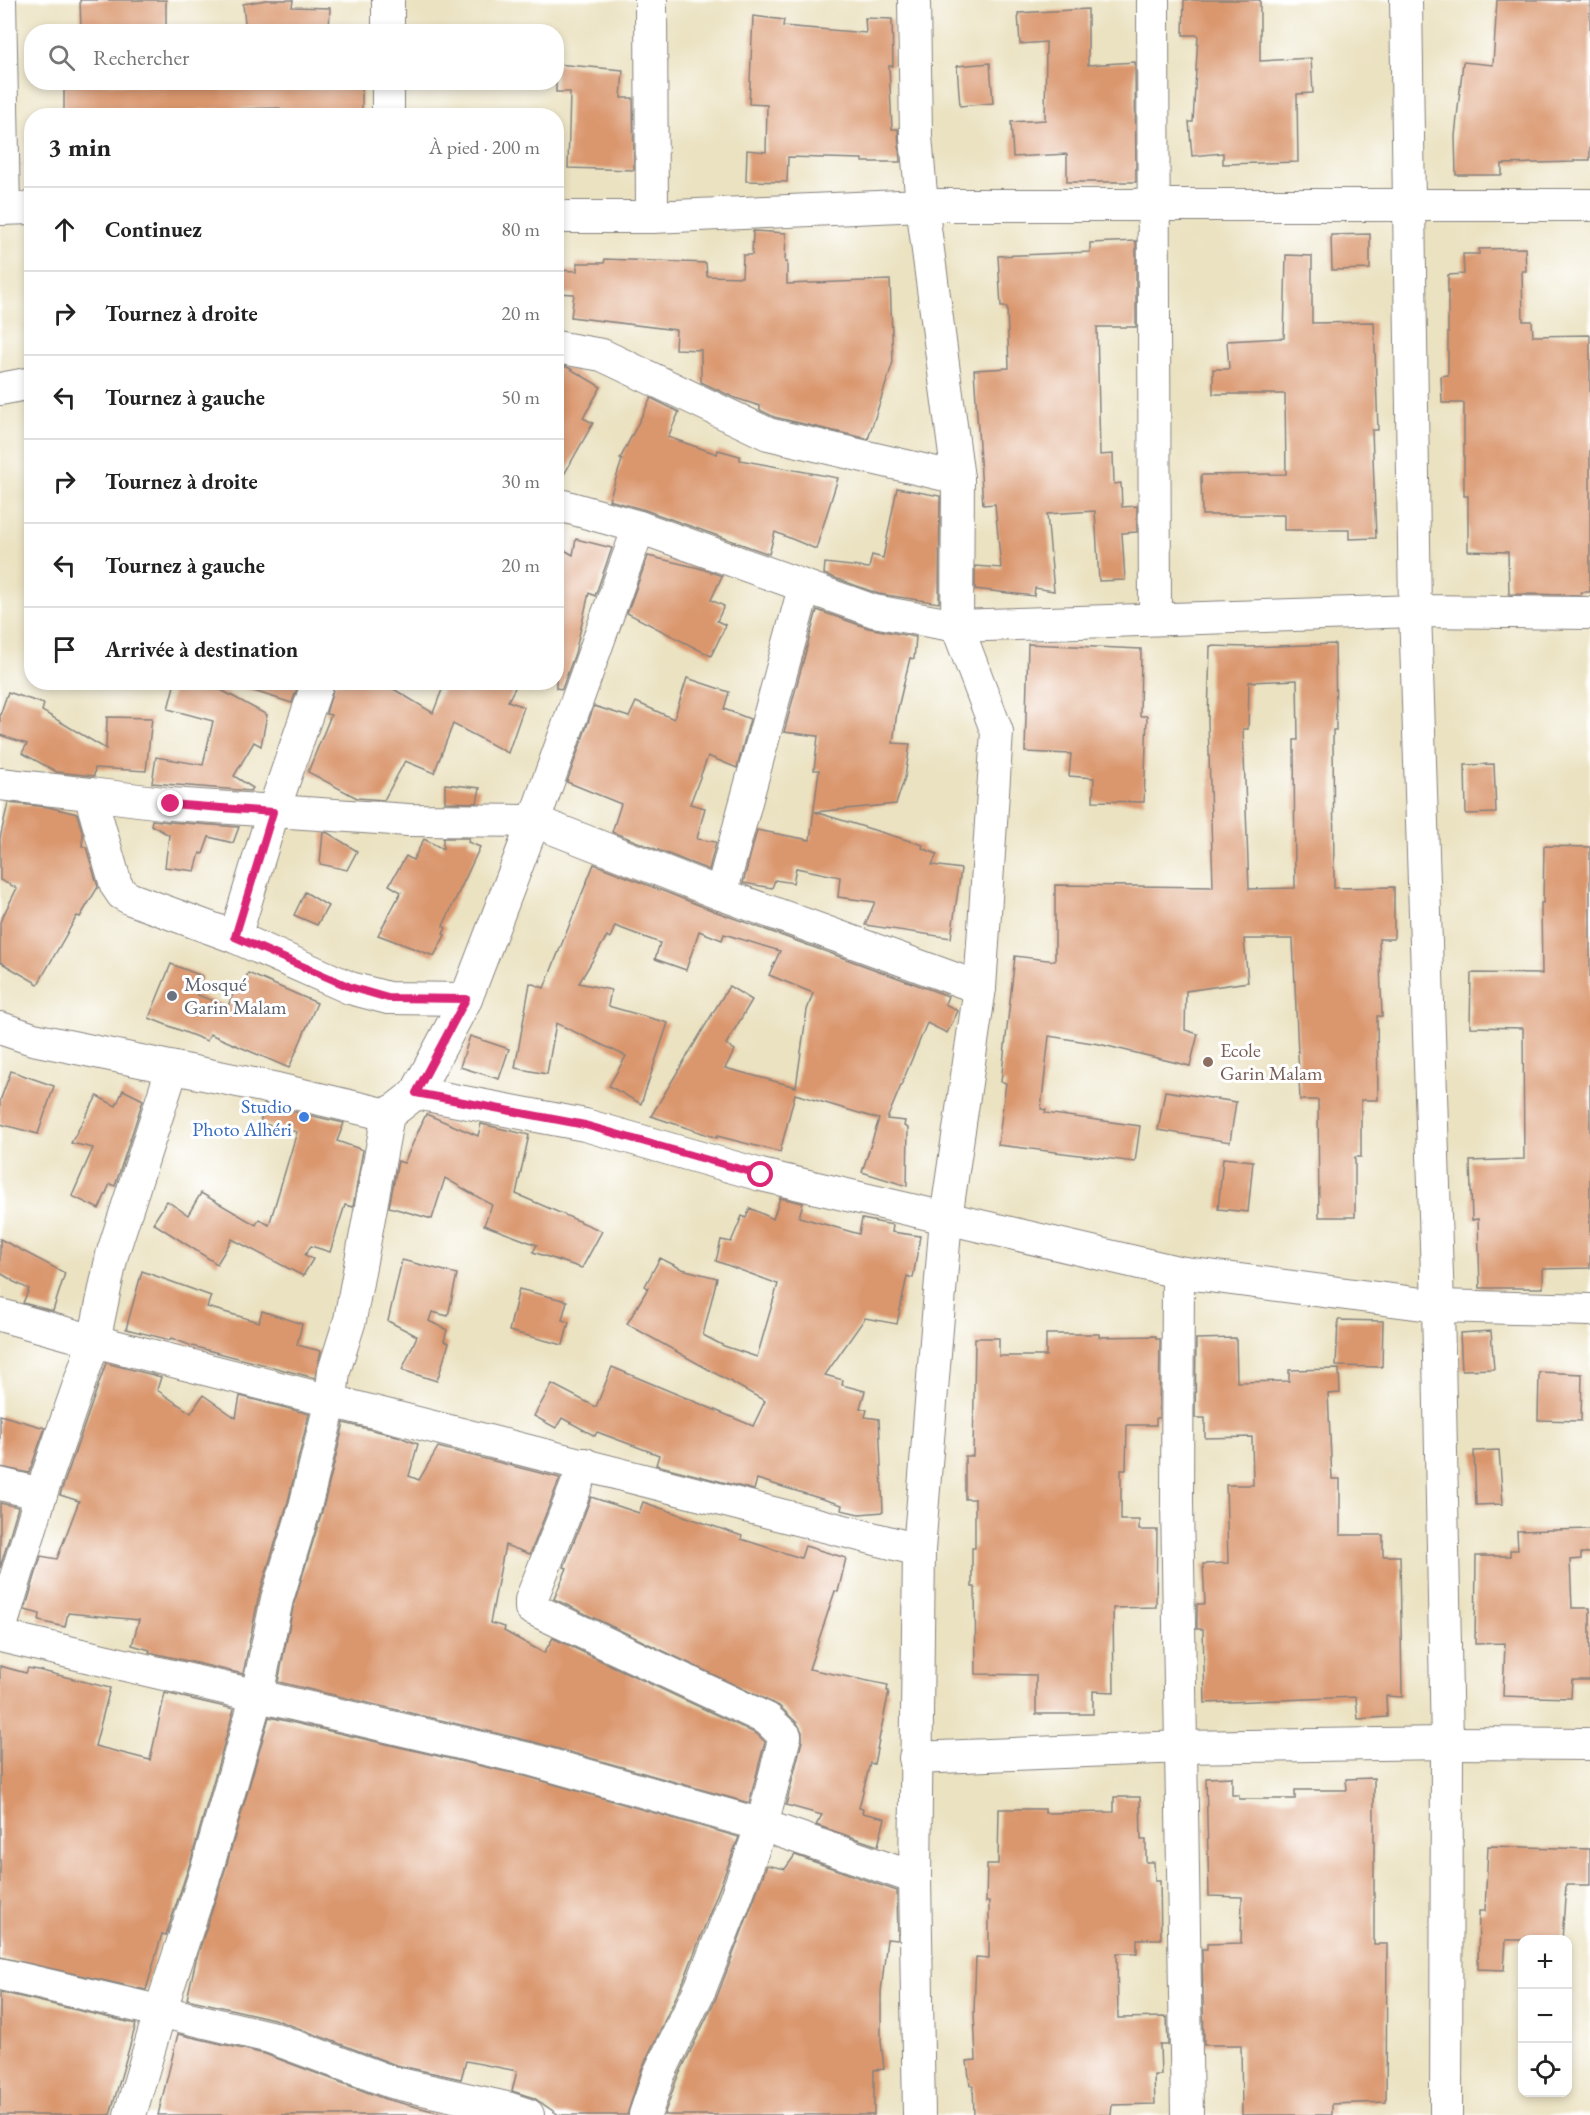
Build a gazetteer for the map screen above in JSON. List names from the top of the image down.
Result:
{
  "places": ["Mosqué Garin Malam", "Ecole Garin Malam", "Studio Photo Alhéri"],
  "page": {
    "search": "Rechercher",
    "heading": ["3 min", "À pied · 200 m"],
    "list": [
      ["Continuez", "80 m"],
      ["Tournez à droite", "20 m"],
      ["Tournez à gauche", "50 m"],
      ["Tournez à droite", "30 m"],
      ["Tournez à gauche", "20 m"],
      "Arrivée à destination"
    ],
    "map_buttons": ["+", "−"]
  }
}
